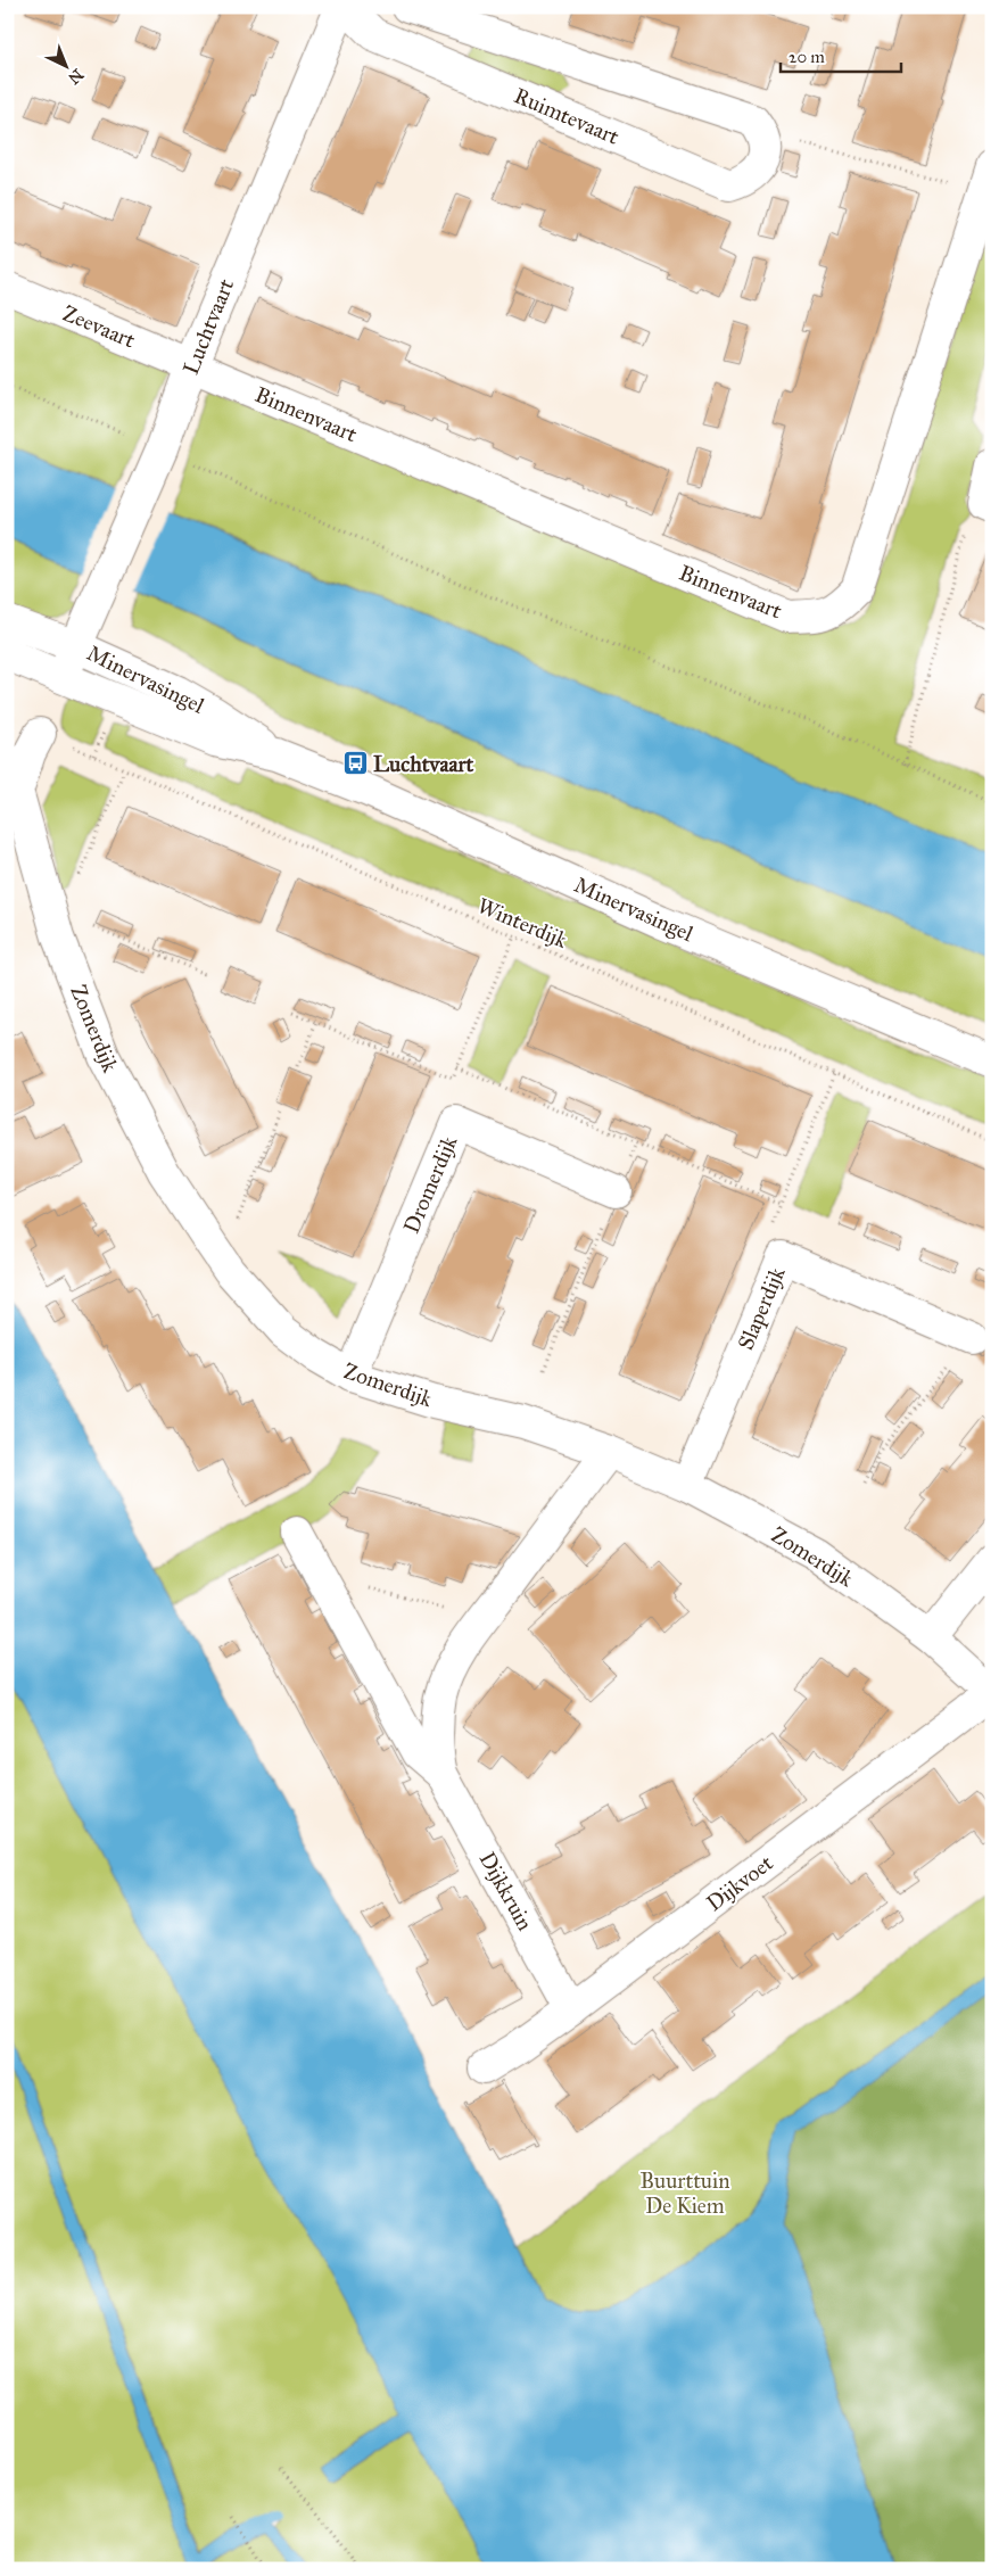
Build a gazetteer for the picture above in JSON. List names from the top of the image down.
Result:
{
  "streets": {
    "street": [
      "Ruimtevaart",
      "Zeevaart",
      "Luchtvaart",
      "Binnenvaart",
      "Minervasingel",
      "Zomerdijk",
      "Dromerdijk",
      "Slaperdijk",
      "Dijkvoet",
      "Dijkkruin"
    ],
    "path": ["Winterdijk"]
  },
  "crossings": [
    ["Zeevaart", "Luchtvaart"],
    ["Zeevaart", "Binnenvaart"],
    ["Luchtvaart", "Binnenvaart"],
    ["Luchtvaart", "Minervasingel"],
    ["Winterdijk", "Zomerdijk"],
    ["Zomerdijk", "Dromerdijk"],
    ["Zomerdijk", "Slaperdijk"],
    ["Zomerdijk", "Dijkvoet"],
    ["Zomerdijk", "Dijkkruin"],
    ["Dijkvoet", "Dijkkruin"]
  ],
  "parks": ["Buurttuin De Kiem"],
  "places": {
    "bus stop": ["Luchtvaart"]
  },
  "scale_bar": "20 m",
  "north": "bottom right"
}
